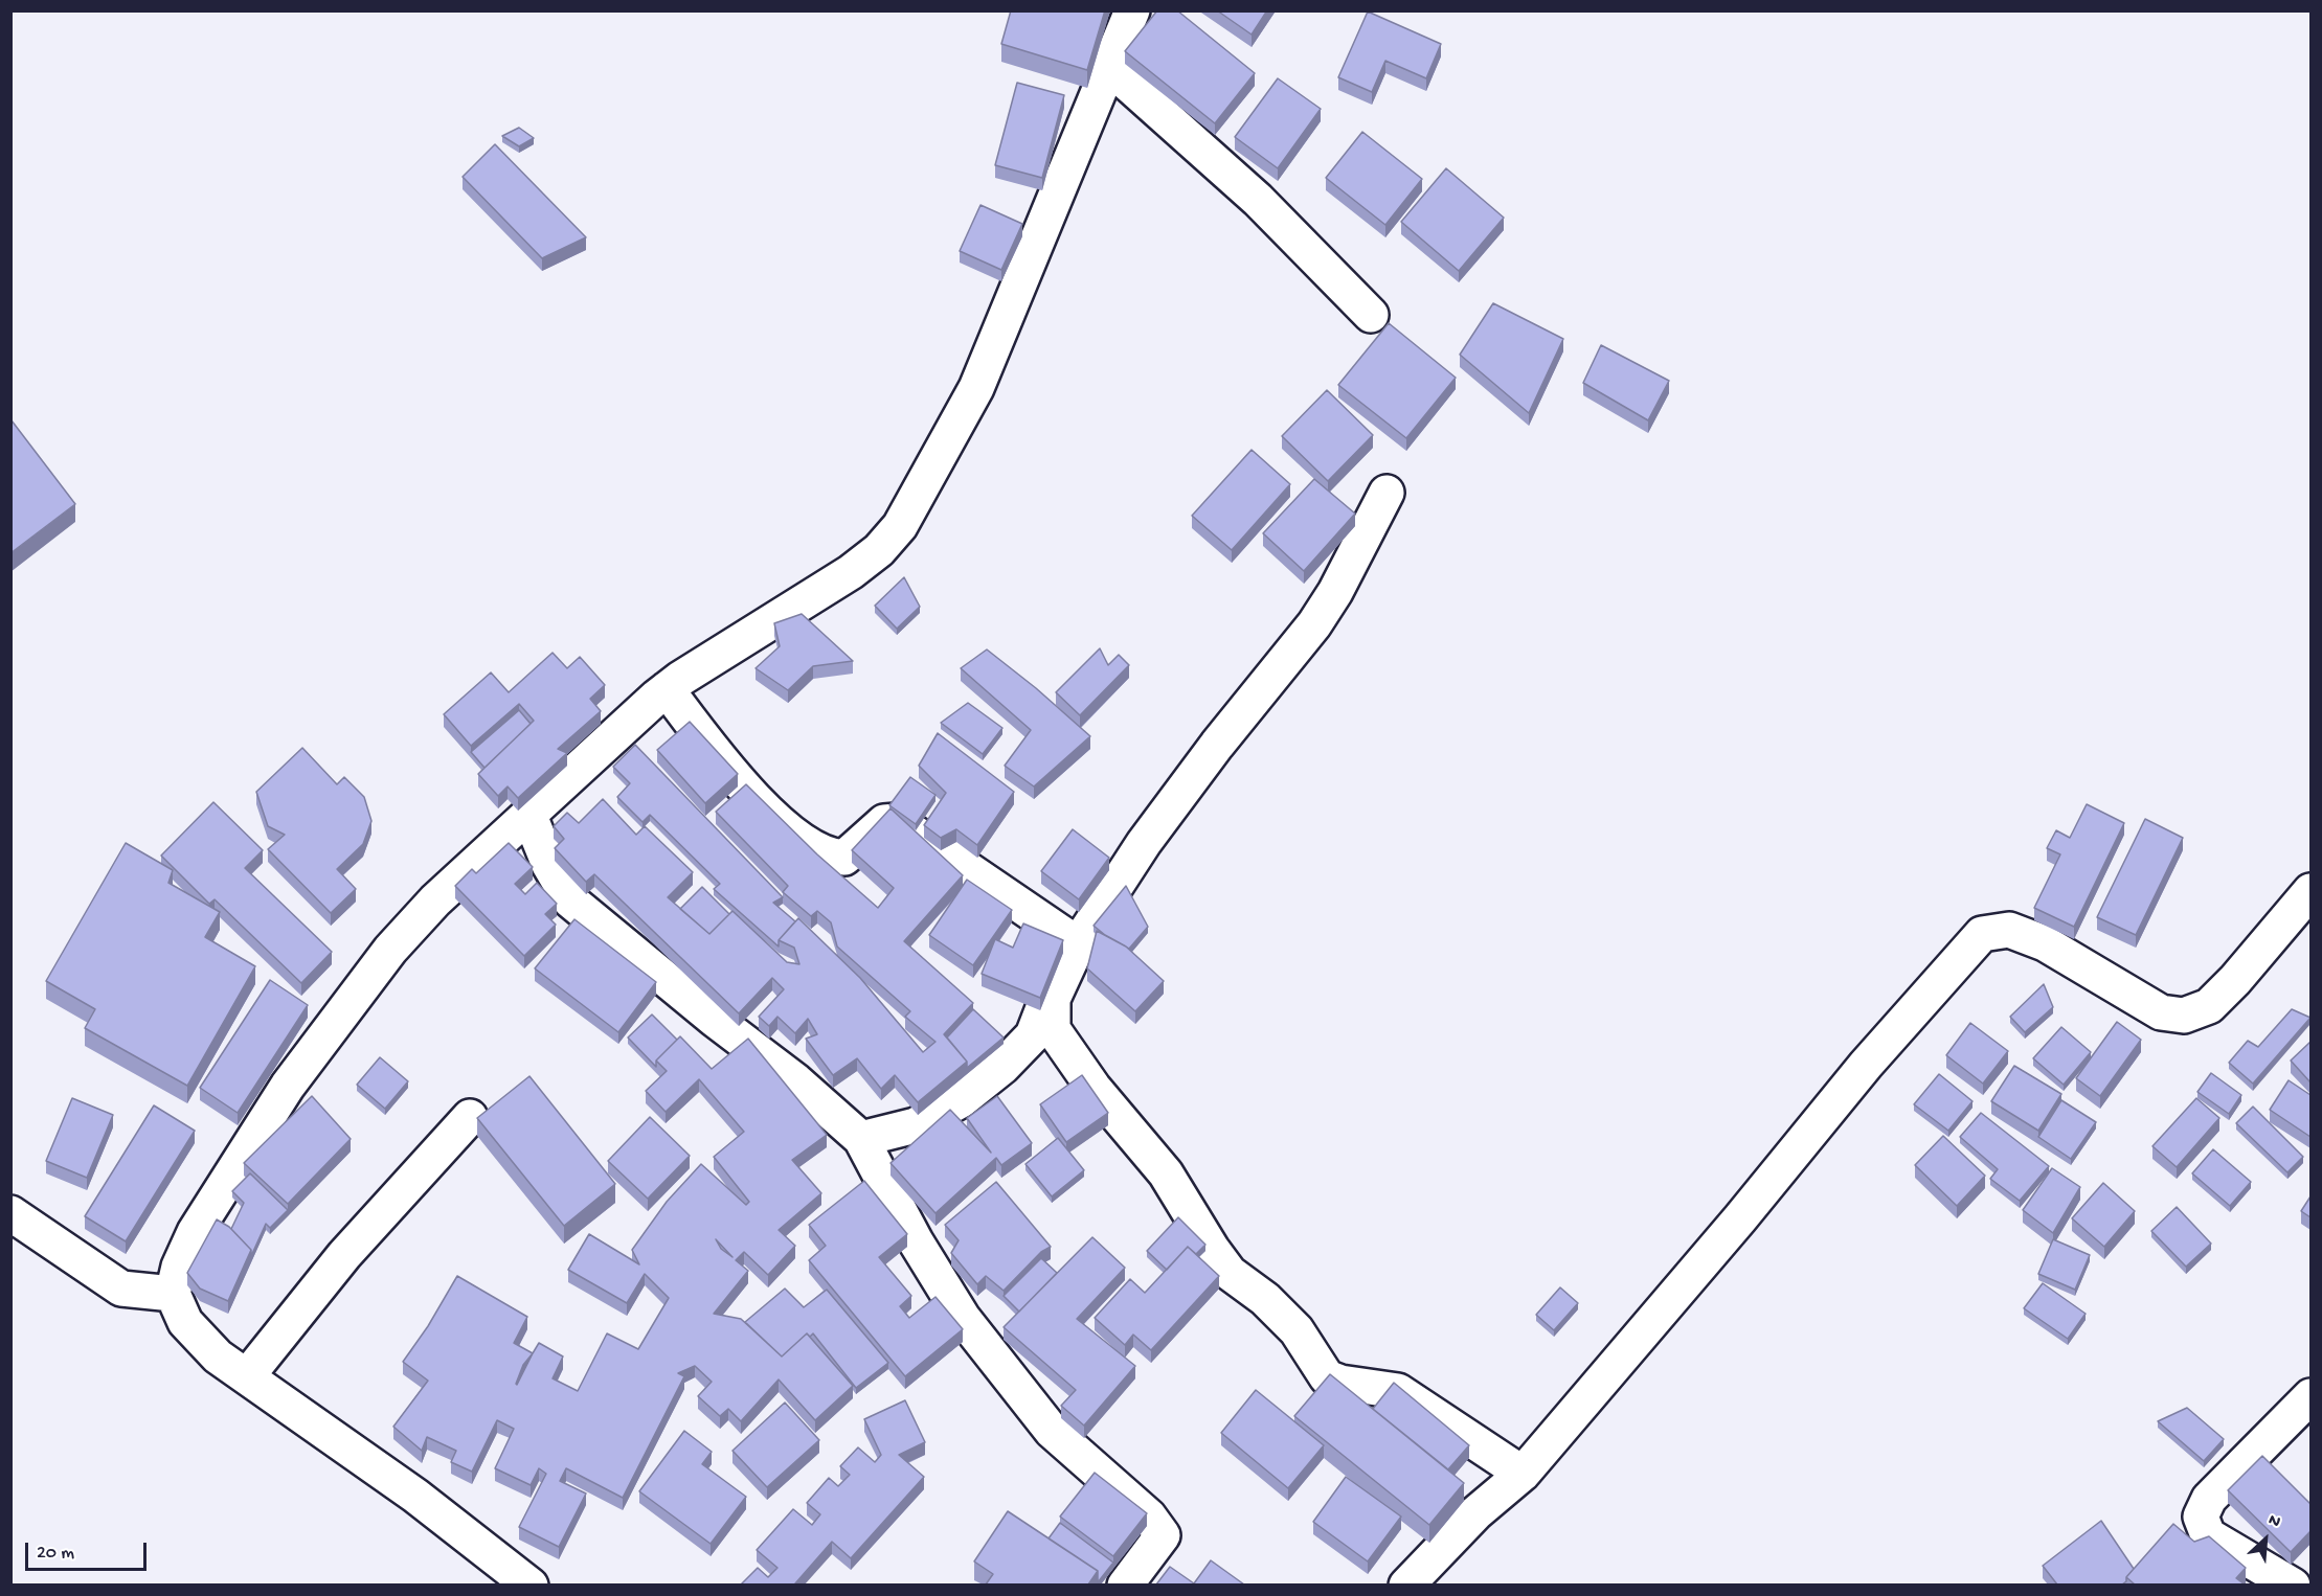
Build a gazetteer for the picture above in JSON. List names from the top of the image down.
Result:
{
  "scale_bar": "20 m",
  "north": "top right"
}
